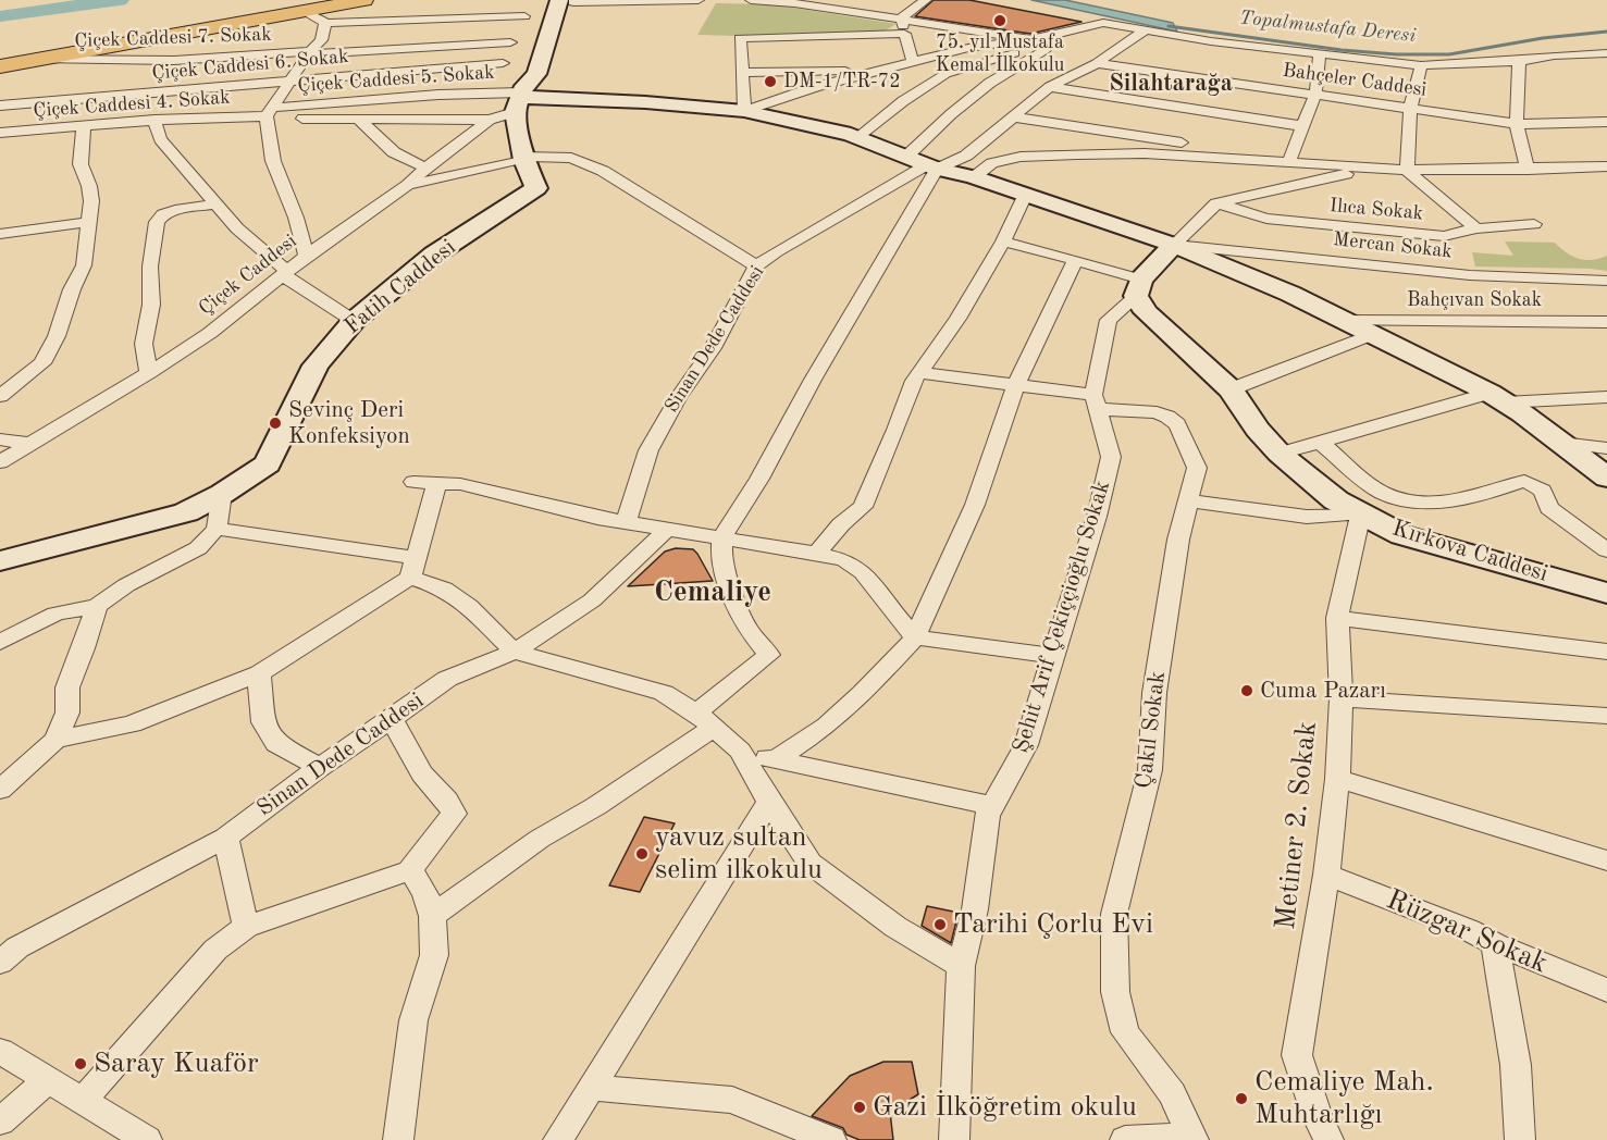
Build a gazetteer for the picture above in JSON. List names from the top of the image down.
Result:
{
  "streets": {
    "main road": ["Fatih Caddesi", "Kırkova Caddesi"],
    "street": [
      "Çiçek Caddesi 7. Sokak",
      "Çiçek Caddesi 6. Sokak",
      "Çiçek Caddesi 5. Sokak",
      "Bahçeler Caddesi",
      "Çiçek Caddesi 4. Sokak",
      "Ilıca Sokak",
      "Mercan Sokak",
      "Çiçek Caddesi",
      "Bahçıvan Sokak",
      "Sinan Dede Caddesi",
      "Şehit Arif Çekiççioğlu Sokak",
      "Çakıl Sokak",
      "Metiner 2. Sokak",
      "Rüzgar Sokak"
    ]
  },
  "crossings": [
    ["Çiçek Caddesi 7. Sokak", "Çiçek Caddesi 6. Sokak"],
    ["Çiçek Caddesi 7. Sokak", "Çiçek Caddesi 5. Sokak"],
    ["Çiçek Caddesi 7. Sokak", "Çiçek Caddesi"],
    ["Çiçek Caddesi 7. Sokak", "Fatih Caddesi"],
    ["Çiçek Caddesi 6. Sokak", "Çiçek Caddesi 5. Sokak"],
    ["Çiçek Caddesi 6. Sokak", "Çiçek Caddesi 4. Sokak"],
    ["Çiçek Caddesi 6. Sokak", "Çiçek Caddesi"],
    ["Çiçek Caddesi 6. Sokak", "Fatih Caddesi"],
    ["Çiçek Caddesi 5. Sokak", "Çiçek Caddesi 4. Sokak"],
    ["Çiçek Caddesi 5. Sokak", "Çiçek Caddesi"],
    ["Çiçek Caddesi 5. Sokak", "Fatih Caddesi"],
    ["Bahçeler Caddesi", "Sinan Dede Caddesi"],
    ["Çiçek Caddesi", "Fatih Caddesi"],
    ["Kırkova Caddesi", "Şehit Arif Çekiççioğlu Sokak"],
    ["Kırkova Caddesi", "Metiner 2. Sokak"],
    ["Şehit Arif Çekiççioğlu Sokak", "Çakıl Sokak"],
    ["Metiner 2. Sokak", "Rüzgar Sokak"]
  ],
  "districts": ["Silahtarağa", "Cemaliye"],
  "water": ["Topalmustafa Deresi"],
  "places": [
    "75. yıl Mustafa Kemal İlkokulu",
    "DM-1/TR-72",
    "Sevinç Deri Konfeksiyon",
    "Cuma Pazarı",
    "yavuz sultan selim ilkokulu",
    "Tarihi Çorlu Evi",
    "Saray Kuaför",
    "Cemaliye Mah. Muhtarlığı",
    "Gazi İlköğretim okulu"
  ]
}
